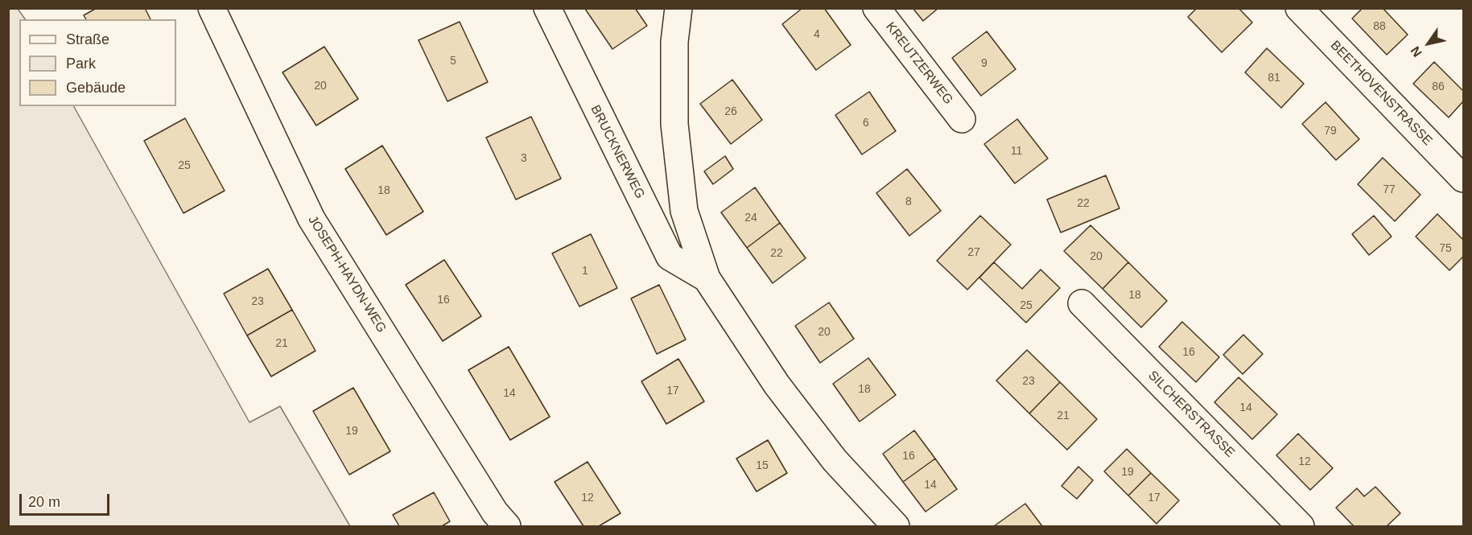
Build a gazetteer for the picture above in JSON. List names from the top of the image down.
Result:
{
  "streets": {
    "street": [
      "KREUTZERWEG",
      "BEETHOVENSTRASSE",
      "BRUCKNERWEG",
      "JOSEPH-HAYDN-WEG",
      "SILCHERSTRASSE"
    ]
  },
  "house_numbers": [
    "88",
    "4",
    "5",
    "9",
    "81",
    "20",
    "86",
    "26",
    "6",
    "79",
    "11",
    "3",
    "25",
    "77",
    "18",
    "8",
    "22",
    "24",
    "75",
    "27",
    "22",
    "20",
    "1",
    "18",
    "16",
    "23",
    "25",
    "20",
    "21",
    "16",
    "23",
    "18",
    "17",
    "14",
    "14",
    "21",
    "19",
    "16",
    "12",
    "15",
    "19",
    "14",
    "12",
    "17"
  ],
  "legend": ["Straße", "Park", "Gebäude"],
  "scale_bar": "20 m",
  "north": "bottom left"
}
